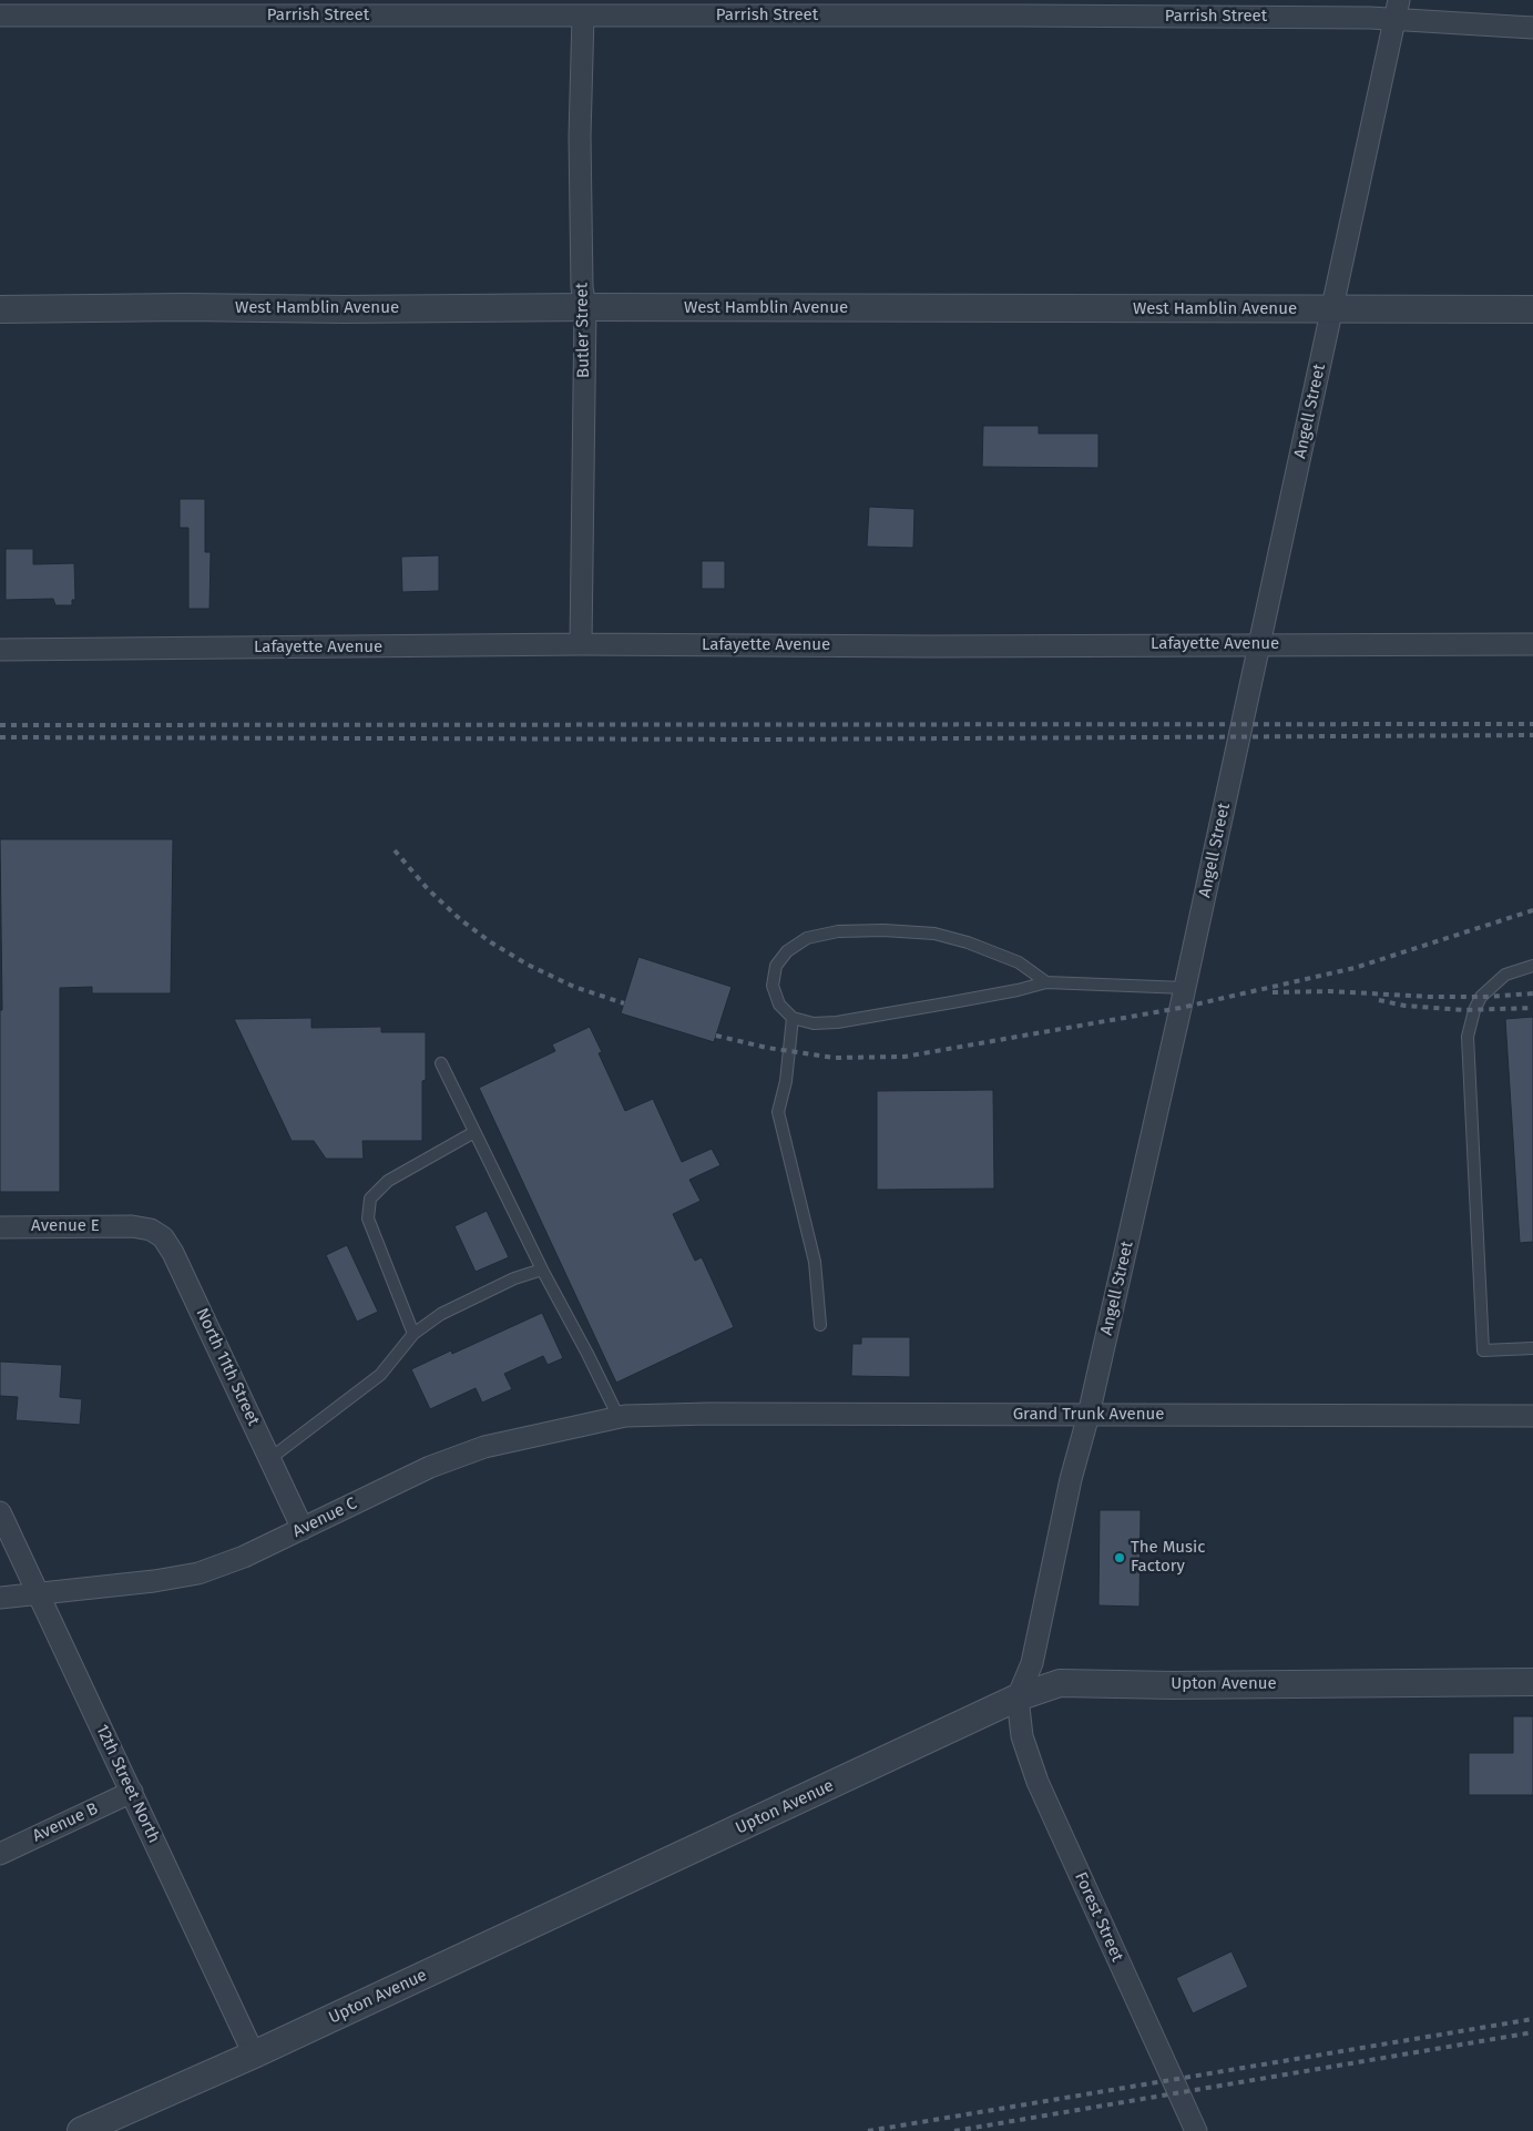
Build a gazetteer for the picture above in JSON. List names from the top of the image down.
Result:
{
  "streets": {
    "street": [
      "Parrish Street",
      "West Hamblin Avenue",
      "Butler Street",
      "Angell Street",
      "Lafayette Avenue",
      "Avenue E",
      "North 11th Street",
      "Grand Trunk Avenue",
      "Avenue C",
      "Upton Avenue",
      "12th Street North",
      "Avenue B",
      "Forest Street"
    ]
  },
  "crossings": [
    ["Parrish Street", "Butler Street"],
    ["Parrish Street", "Angell Street"],
    ["West Hamblin Avenue", "Butler Street"],
    ["West Hamblin Avenue", "Angell Street"],
    ["Butler Street", "Lafayette Avenue"],
    ["Angell Street", "Lafayette Avenue"],
    ["Angell Street", "Grand Trunk Avenue"],
    ["Angell Street", "Upton Avenue"],
    ["Angell Street", "Forest Street"],
    ["Avenue E", "North 11th Street"],
    ["North 11th Street", "Avenue C"],
    ["Grand Trunk Avenue", "Avenue C"],
    ["Avenue C", "12th Street North"],
    ["Upton Avenue", "12th Street North"],
    ["Upton Avenue", "Forest Street"],
    ["12th Street North", "Avenue B"]
  ],
  "places": ["The Music Factory"]
}
